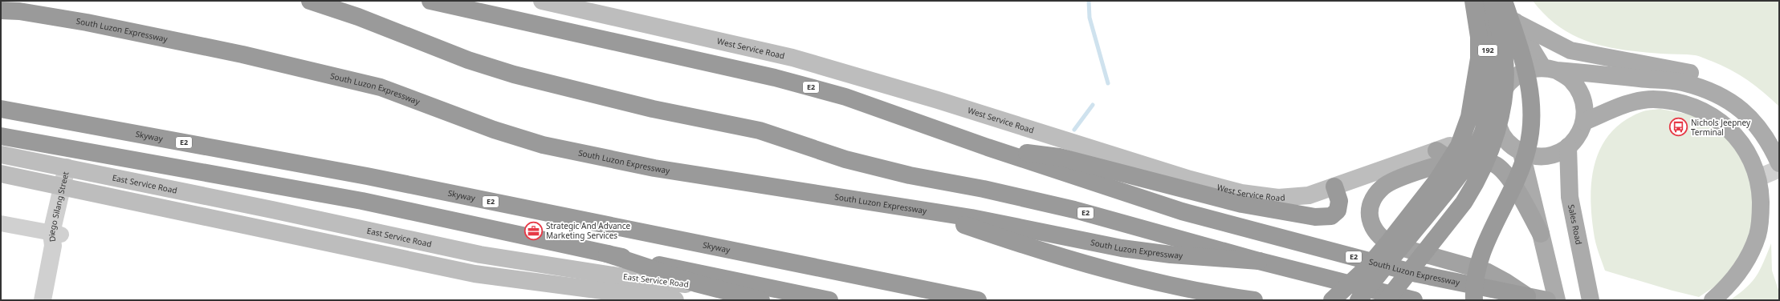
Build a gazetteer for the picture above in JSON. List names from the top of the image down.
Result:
{
  "streets": {
    "highway": ["South Luzon Expressway", "E2", "Skyway"],
    "main road": [
      "West Service Road",
      "192",
      "East Service Road",
      "Sales Road"
    ],
    "street": ["Diego Silang Street"]
  },
  "crossings": [
    ["192", "Sales Road"],
    ["East Service Road", "Diego Silang Street"]
  ],
  "places": {
    "bus stop": ["Nichols Jeepney Terminal"],
    "office": ["Strategic And Advance Marketing Services"]
  }
}
